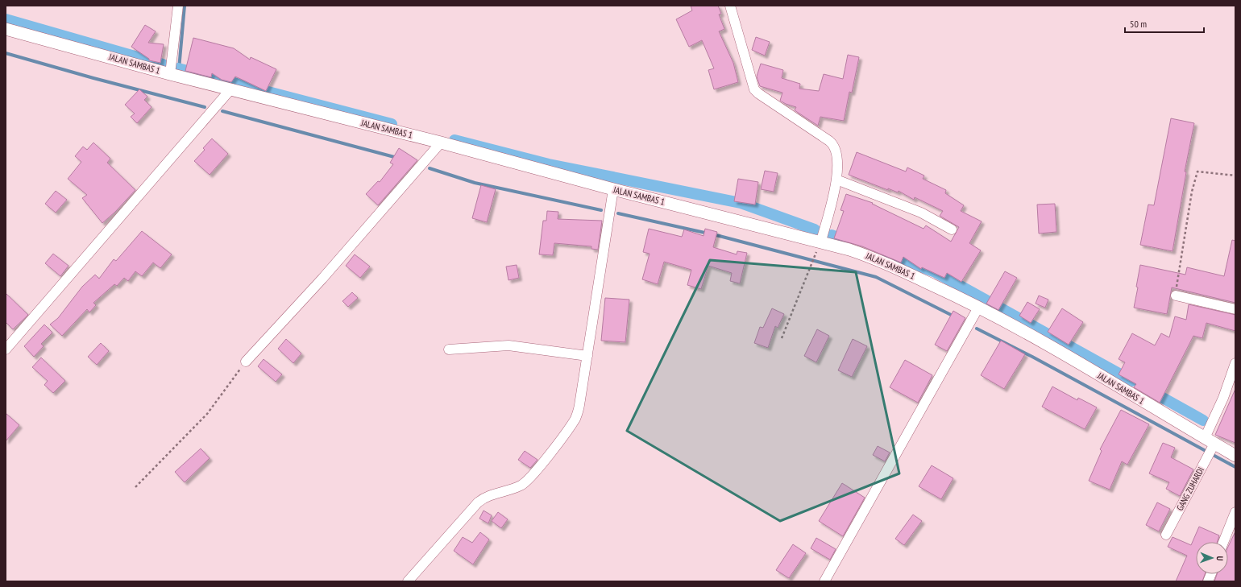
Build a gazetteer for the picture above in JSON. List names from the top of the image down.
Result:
{
  "streets": {
    "street": ["JALAN SAMBAS 1", "GANG ZUHARDI"]
  },
  "crossings": [
    ["JALAN SAMBAS 1", "GANG ZUHARDI"]
  ],
  "scale_bar": "50 m",
  "north": "right"
}
